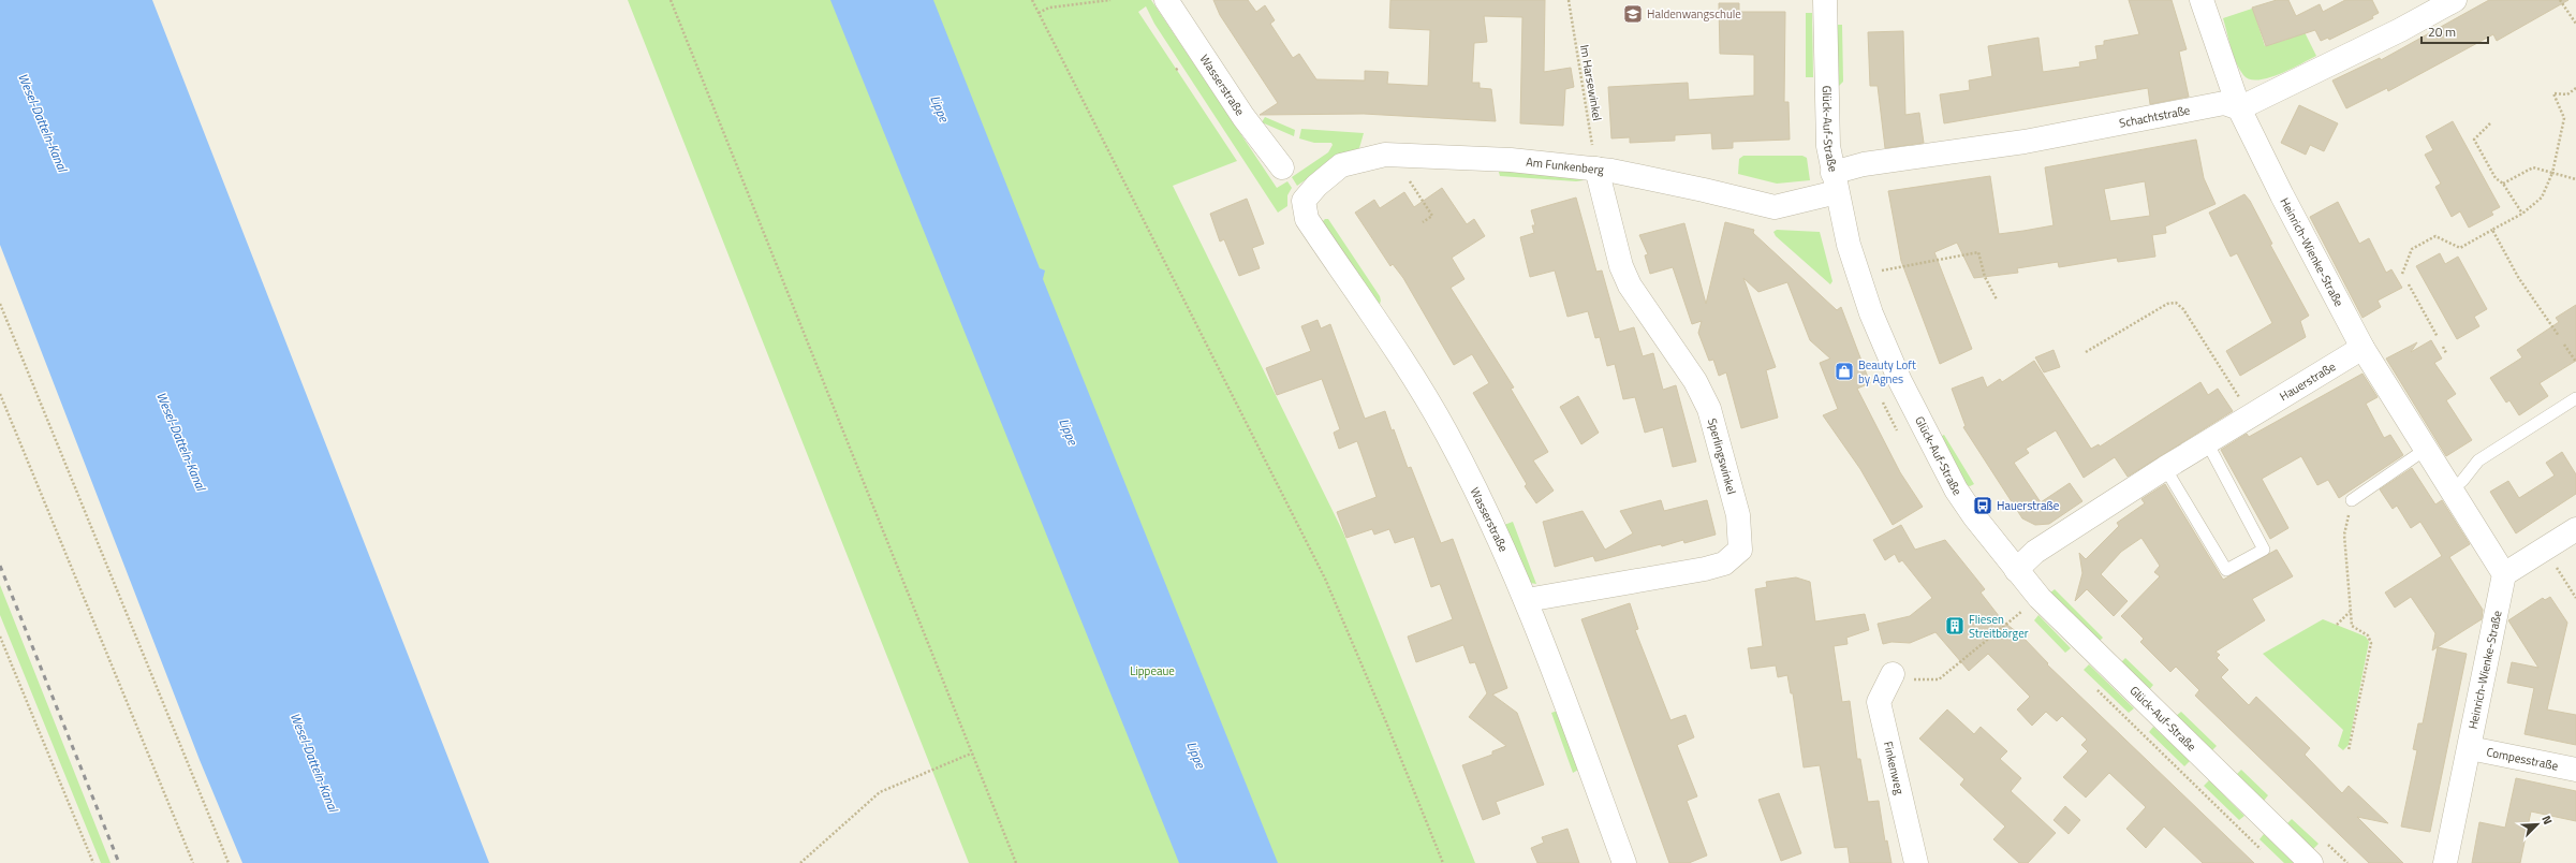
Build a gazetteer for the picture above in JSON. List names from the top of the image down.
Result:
{
  "streets": {
    "street": [
      "Wasserstraße",
      "Schachtstraße",
      "Glück-Auf-Straße",
      "Am Funkenberg",
      "Heinrich-Wienke-Straße",
      "Hauerstraße",
      "Sperlingswinkel",
      "Compesstraße",
      "Finkenweg"
    ],
    "path": ["Im Harsewinkel"]
  },
  "crossings": [
    ["Im Harsewinkel", "Am Funkenberg"],
    ["Im Harsewinkel", "Sperlingswinkel"],
    ["Wasserstraße", "Am Funkenberg"],
    ["Wasserstraße", "Sperlingswinkel"],
    ["Schachtstraße", "Glück-Auf-Straße"],
    ["Schachtstraße", "Am Funkenberg"],
    ["Schachtstraße", "Heinrich-Wienke-Straße"],
    ["Glück-Auf-Straße", "Am Funkenberg"],
    ["Glück-Auf-Straße", "Hauerstraße"],
    ["Am Funkenberg", "Sperlingswinkel"],
    ["Heinrich-Wienke-Straße", "Hauerstraße"],
    ["Heinrich-Wienke-Straße", "Compesstraße"]
  ],
  "water": ["Lippe", "Wesel-Datteln-Kanal"],
  "parks": ["Lippeaue"],
  "places": {
    "school or university": ["Haldenwangschule"],
    "shop": ["Beauty Loft by Agnes"],
    "bus stop": ["Hauerstraße"],
    "building": ["Fliesen Streitbörger"]
  },
  "scale_bar": "20 m",
  "north": "top right"
}
